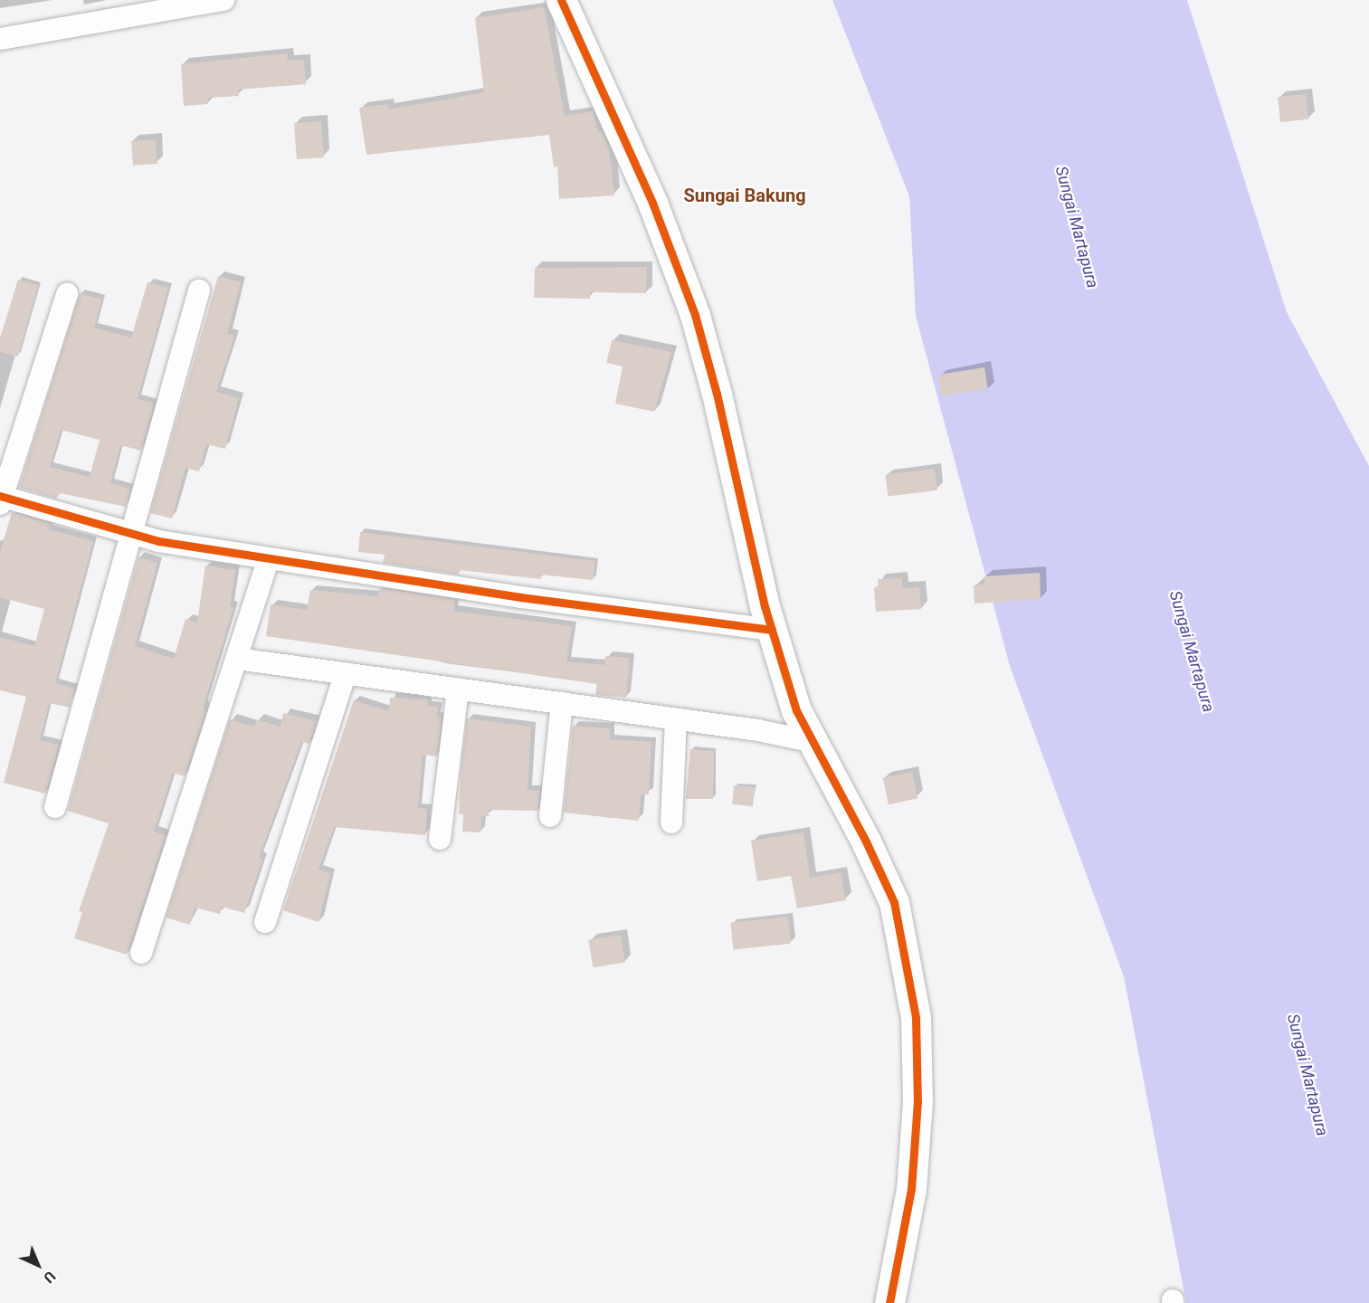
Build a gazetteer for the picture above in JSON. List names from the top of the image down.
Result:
{
  "districts": ["Sungai Bakung"],
  "water": ["Sungai Martapura"],
  "north": "bottom right"
}
